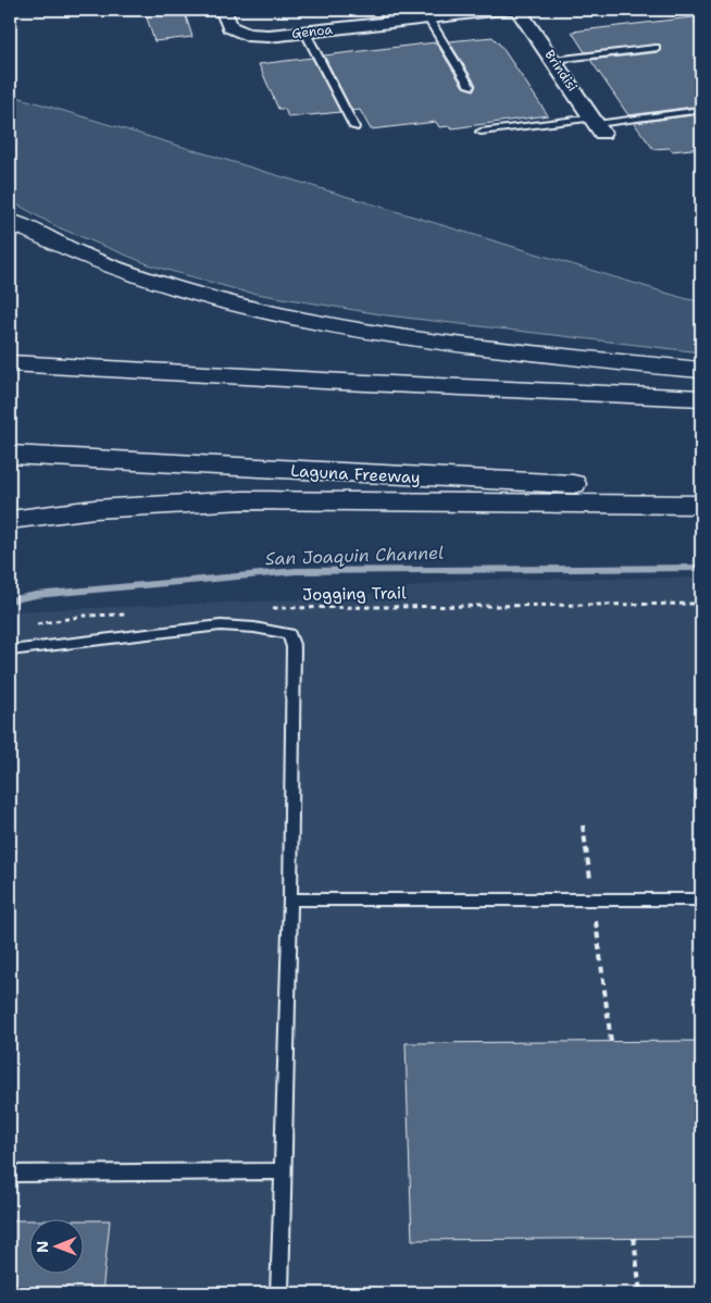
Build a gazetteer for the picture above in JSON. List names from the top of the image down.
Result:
{
  "streets": {
    "highway": ["Laguna Freeway"],
    "street": ["Genoa", "Brindisi"],
    "path": ["Jogging Trail"]
  },
  "water": ["San Joaquin Channel"],
  "north": "left"
}
